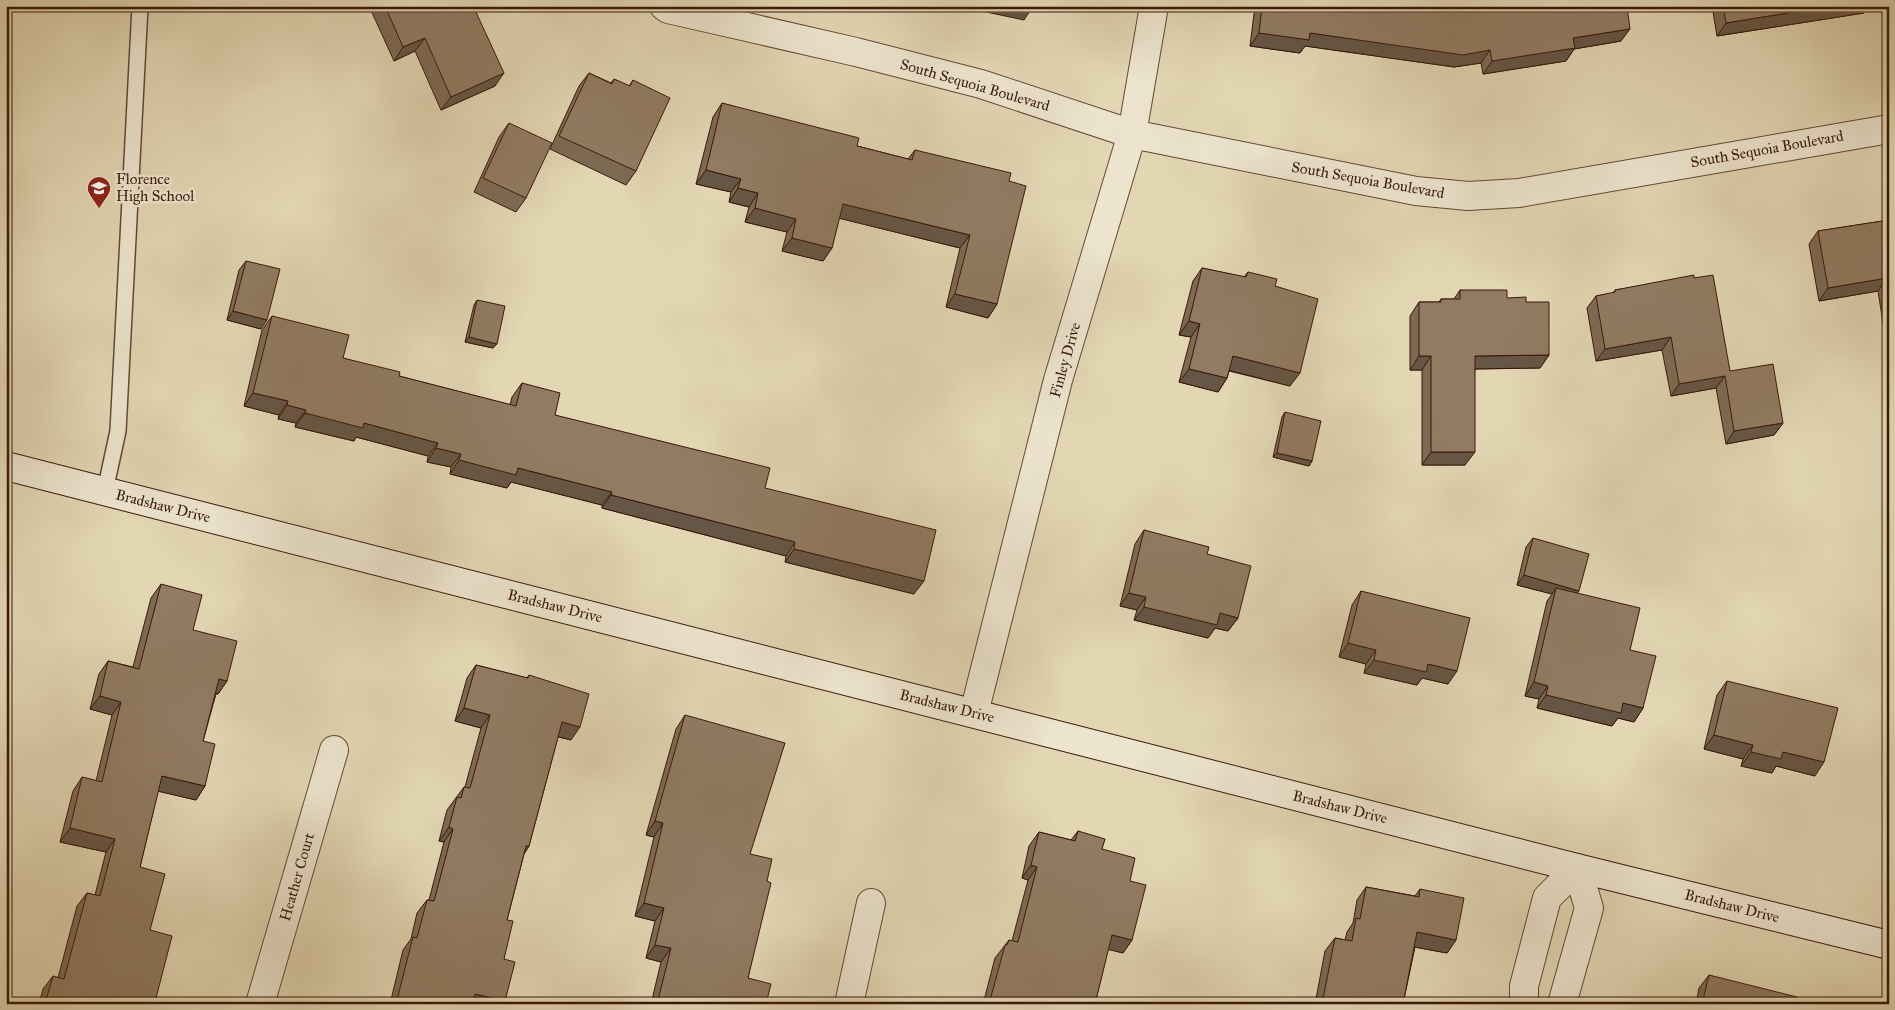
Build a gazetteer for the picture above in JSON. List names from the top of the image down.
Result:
{
  "streets": {
    "street": [
      "South Sequoia Boulevard",
      "Finley Drive",
      "Bradshaw Drive",
      "Heather Court"
    ]
  },
  "crossings": [
    ["South Sequoia Boulevard", "Finley Drive"],
    ["Finley Drive", "Bradshaw Drive"]
  ],
  "places": {
    "school or university": ["Florence High School"]
  }
}
